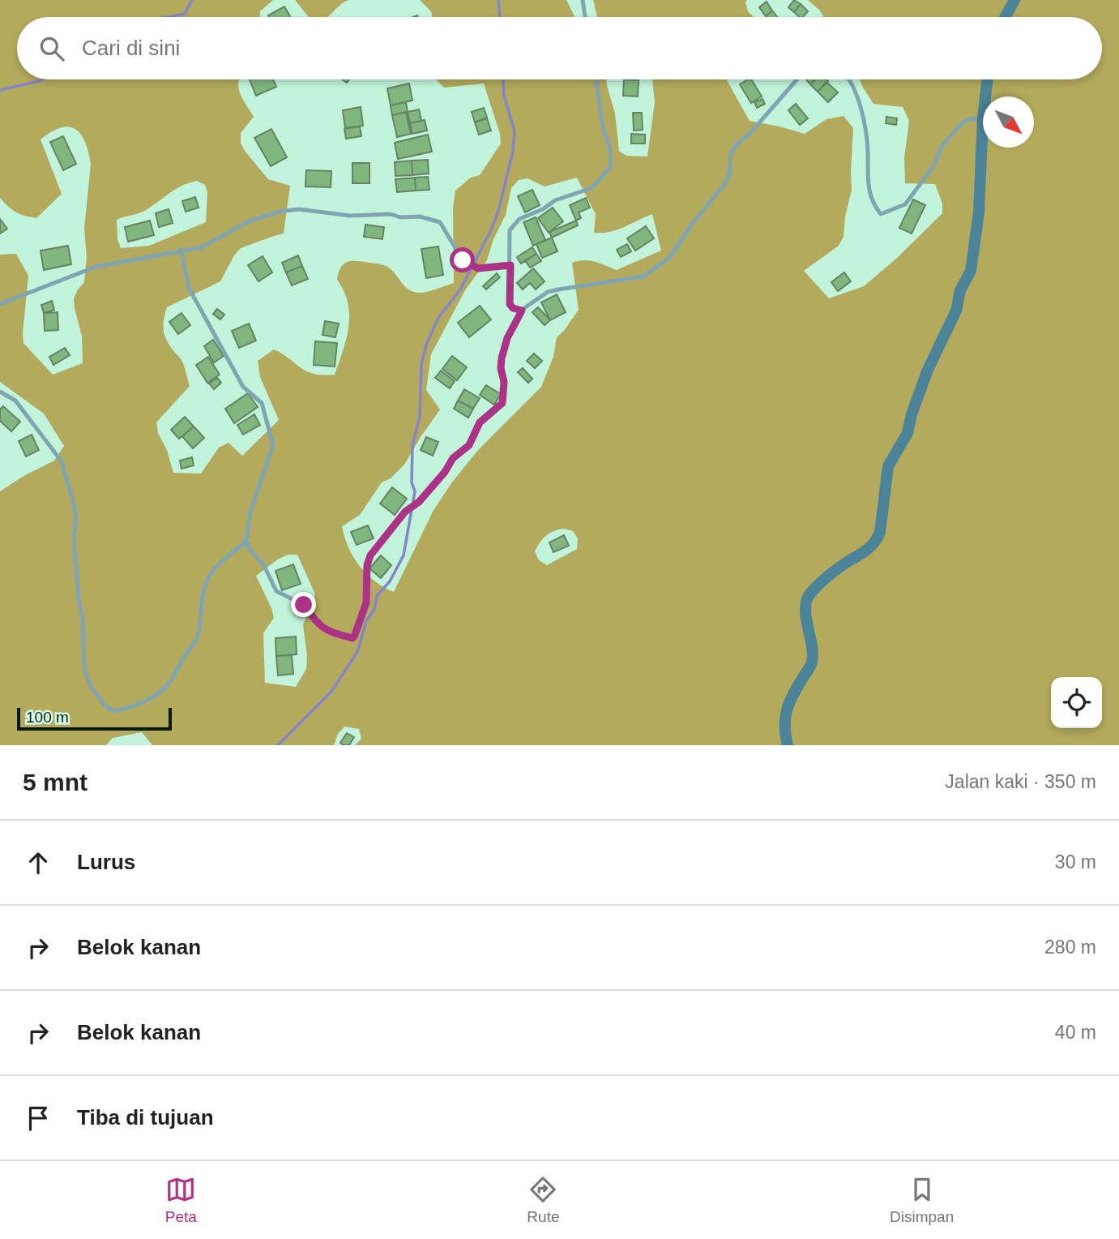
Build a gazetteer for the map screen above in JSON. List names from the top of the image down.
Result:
{
  "scale_bar": "100 m",
  "north": "bottom right",
  "page": {
    "search": "Cari di sini",
    "scale": "100 m",
    "heading": ["5 mnt", "Jalan kaki · 350 m"],
    "list": [
      ["Lurus", "30 m"],
      ["Belok kanan", "280 m"],
      ["Belok kanan", "40 m"],
      "Tiba di tujuan"
    ],
    "nav": ["Peta", "Rute", "Disimpan"]
  }
}
